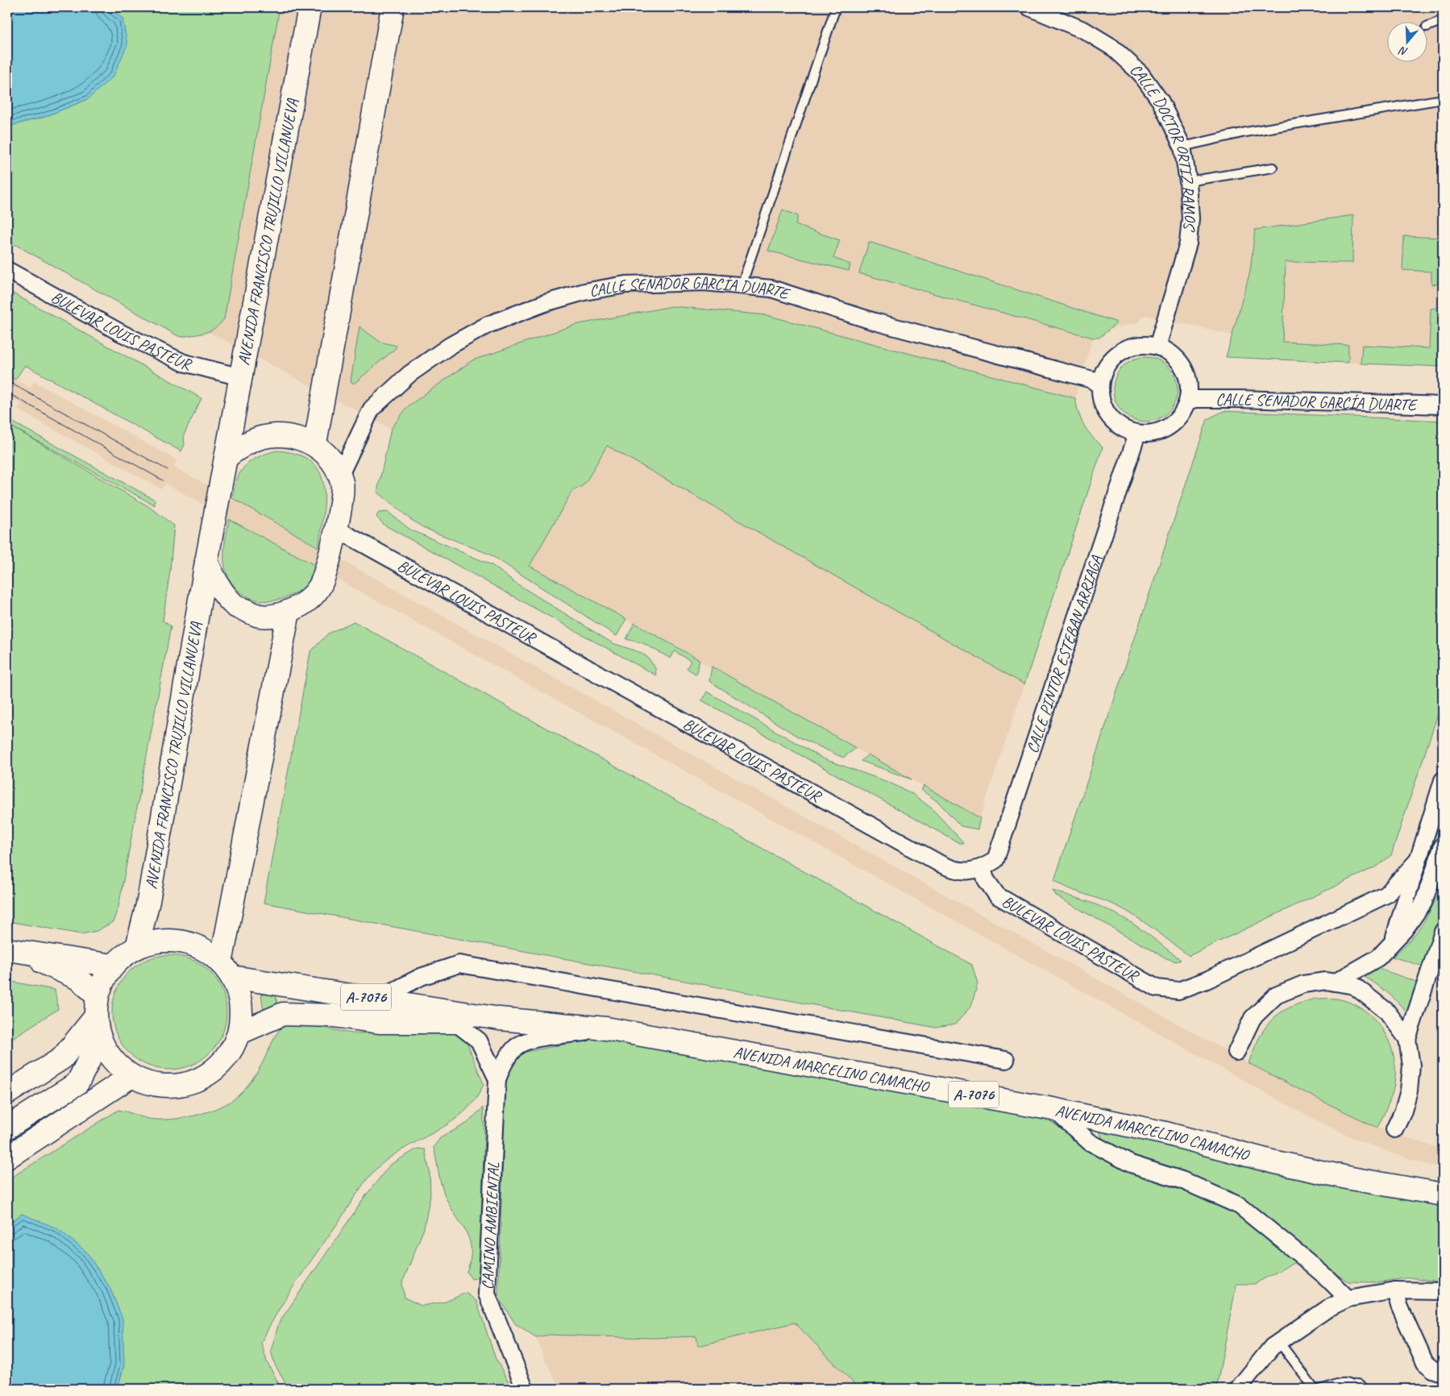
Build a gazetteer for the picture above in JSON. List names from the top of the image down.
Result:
{
  "streets": {
    "street": [
      "CALLE DOCTOR ORTIZ RAMOS",
      "AVENIDA FRANCISCO TRUJILLO VILLANUEVA",
      "CALLE SENADOR GARCÍA DUARTE",
      "BULEVAR LOUIS PASTEUR",
      "CALLE PINTOR ESTEBAN ARRIAGA",
      "A-7076",
      "AVENIDA MARCELINO CAMACHO",
      "CAMINO AMBIENTAL"
    ]
  },
  "crossings": [
    ["CALLE DOCTOR ORTIZ RAMOS", "CALLE SENADOR GARCÍA DUARTE"],
    ["CALLE DOCTOR ORTIZ RAMOS", "CALLE PINTOR ESTEBAN ARRIAGA"],
    ["AVENIDA FRANCISCO TRUJILLO VILLANUEVA", "BULEVAR LOUIS PASTEUR"],
    ["AVENIDA FRANCISCO TRUJILLO VILLANUEVA", "A-7076"],
    ["CALLE SENADOR GARCÍA DUARTE", "CALLE PINTOR ESTEBAN ARRIAGA"],
    ["BULEVAR LOUIS PASTEUR", "CALLE PINTOR ESTEBAN ARRIAGA"],
    ["A-7076", "AVENIDA MARCELINO CAMACHO"],
    ["AVENIDA MARCELINO CAMACHO", "CAMINO AMBIENTAL"]
  ],
  "north": "bottom"
}
